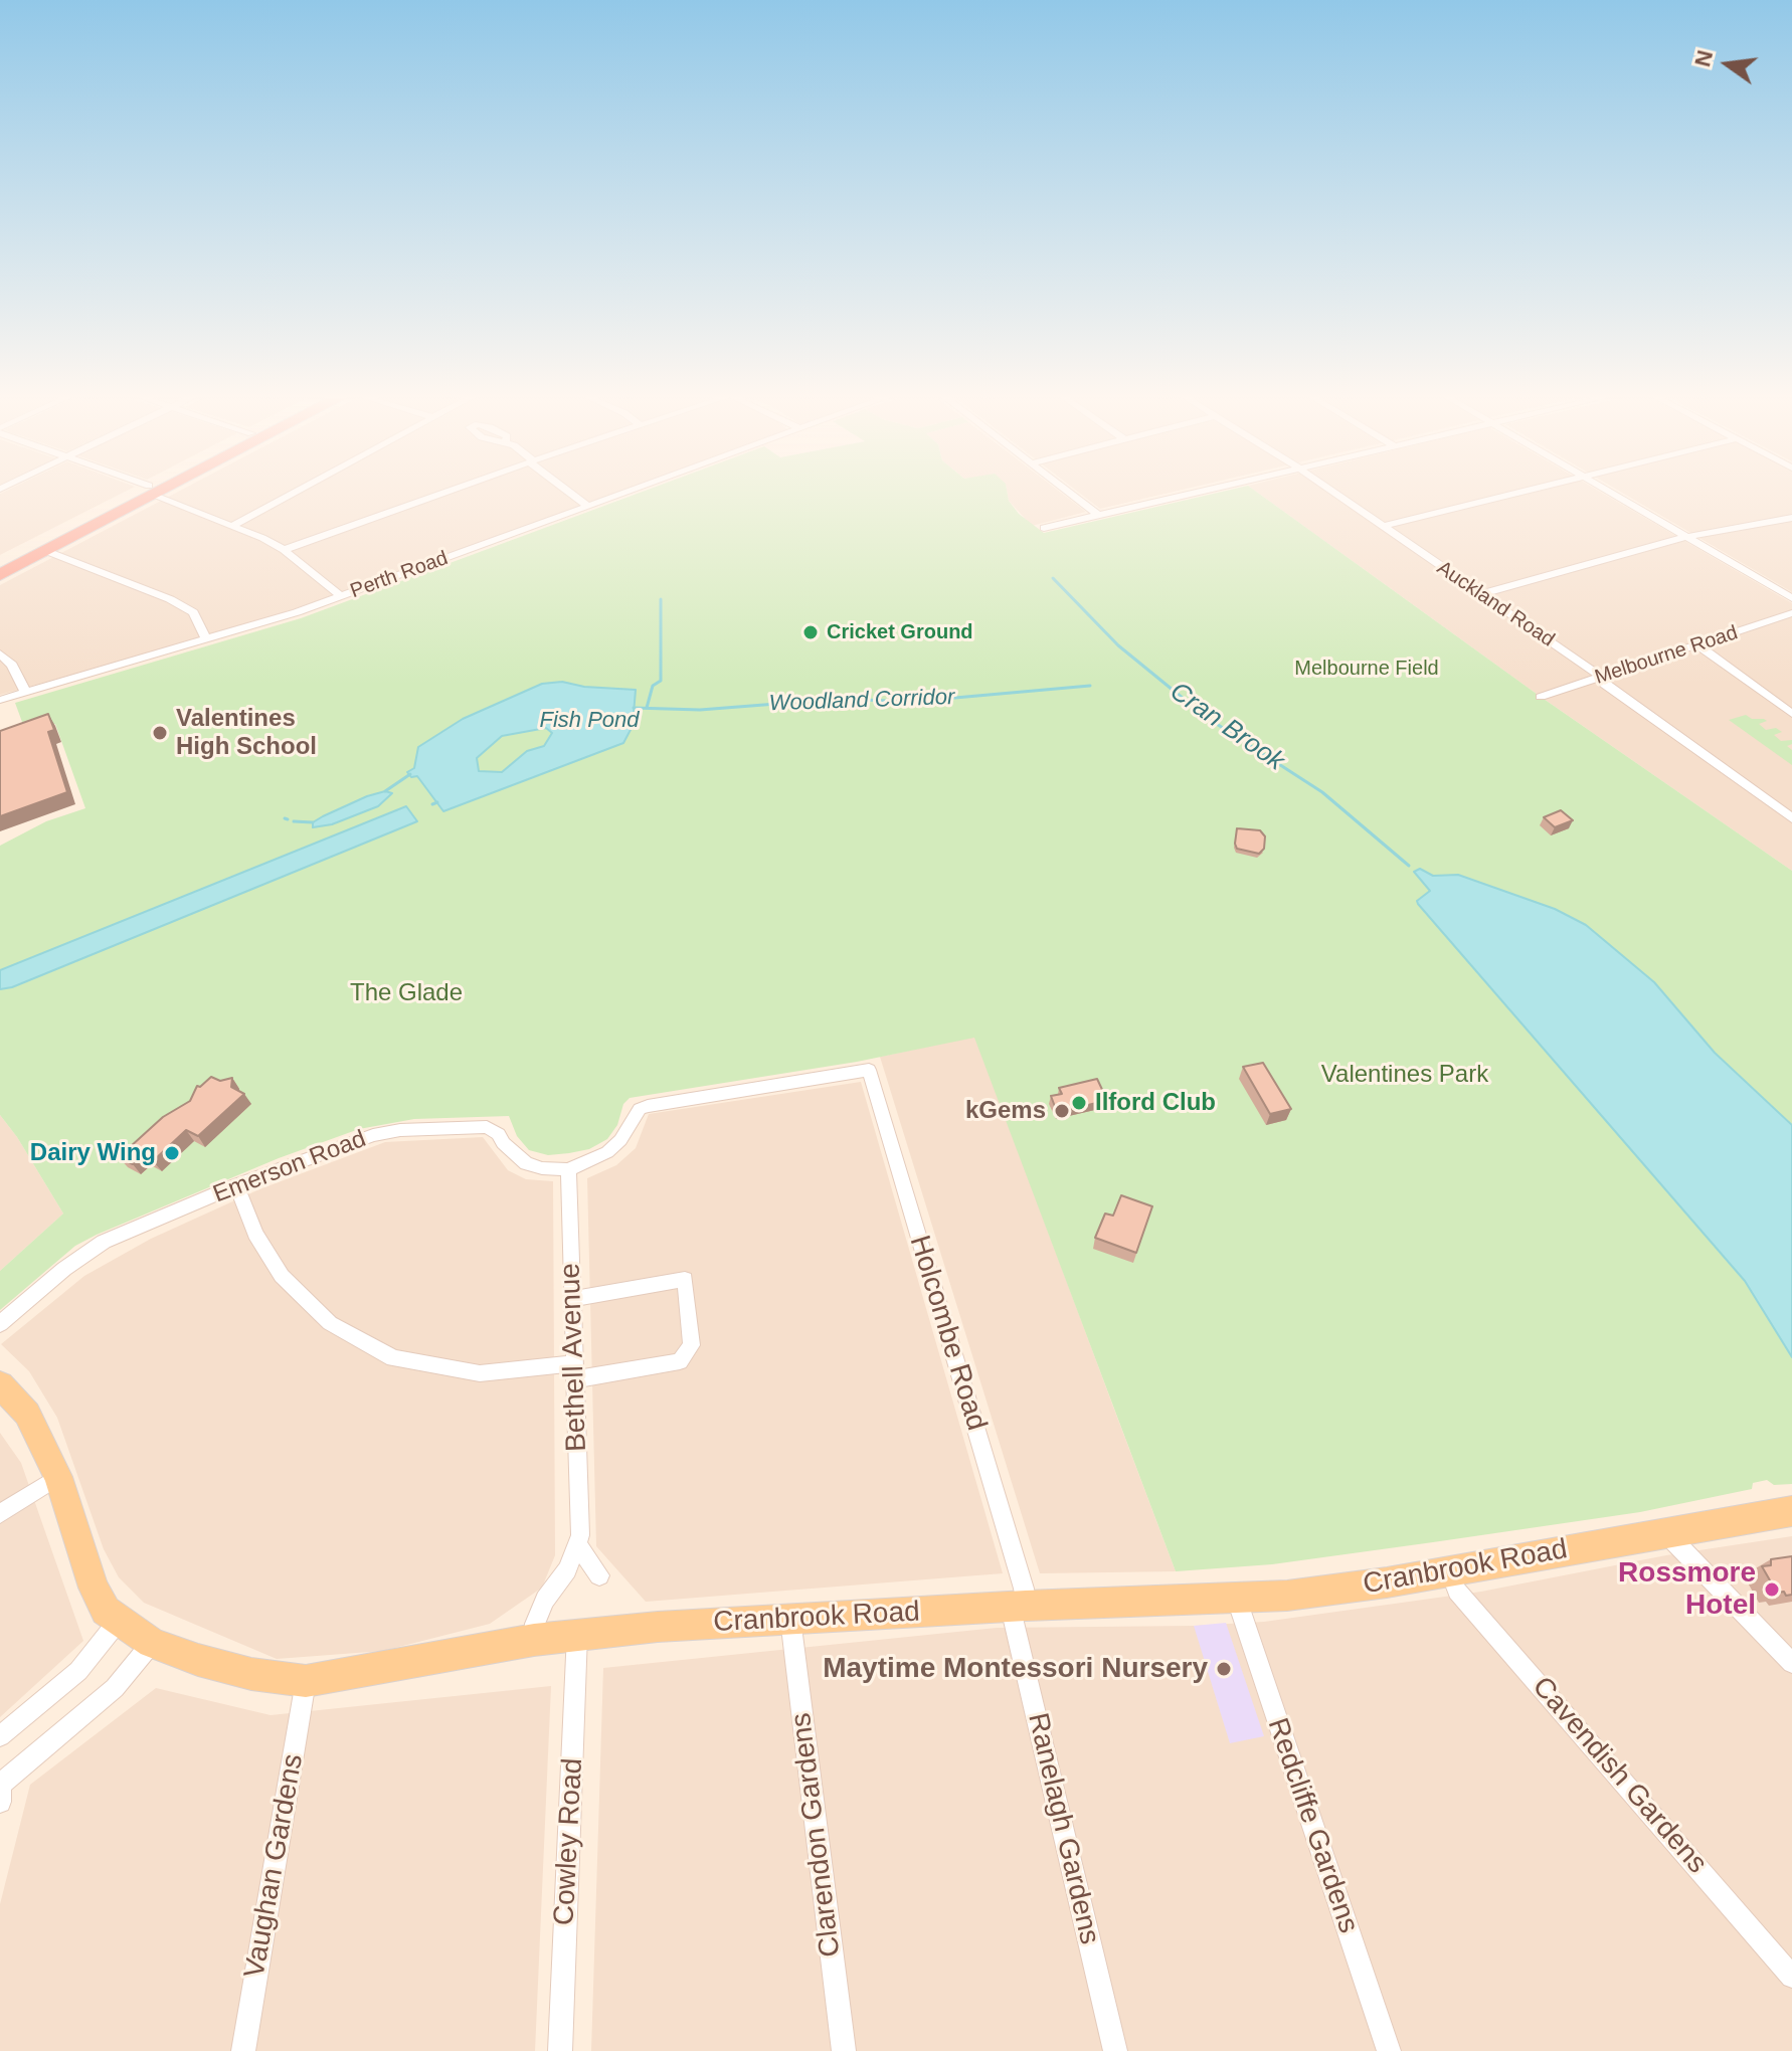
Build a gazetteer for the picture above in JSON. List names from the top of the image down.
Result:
{
  "streets": {
    "main road": ["Cranbrook Road"],
    "street": [
      "Perth Road",
      "Auckland Road",
      "Melbourne Road",
      "Emerson Road",
      "Holcombe Road",
      "Bethell Avenue",
      "Cavendish Gardens",
      "Redcliffe Gardens",
      "Ranelagh Gardens",
      "Clarendon Gardens",
      "Cowley Road",
      "Vaughan Gardens"
    ]
  },
  "crossings": [
    ["Auckland Road", "Melbourne Road"],
    ["Emerson Road", "Holcombe Road"],
    ["Emerson Road", "Bethell Avenue"],
    ["Holcombe Road", "Bethell Avenue"],
    ["Holcombe Road", "Cranbrook Road"],
    ["Holcombe Road", "Ranelagh Gardens"],
    ["Bethell Avenue", "Cranbrook Road"],
    ["Cranbrook Road", "Cavendish Gardens"],
    ["Cranbrook Road", "Redcliffe Gardens"],
    ["Cranbrook Road", "Ranelagh Gardens"],
    ["Cranbrook Road", "Clarendon Gardens"],
    ["Cranbrook Road", "Cowley Road"],
    ["Cranbrook Road", "Vaughan Gardens"]
  ],
  "water": ["Woodland Corridor", "Fish Pond", "Cran Brook"],
  "parks": ["Melbourne Field", "The Glade", "Valentines Park"],
  "places": [
    "Cricket Ground",
    "Valentines High School",
    "Ilford Club",
    "kGems",
    "Dairy Wing",
    "Rossmore Hotel",
    "Maytime Montessori Nursery"
  ],
  "north": "left"
}
